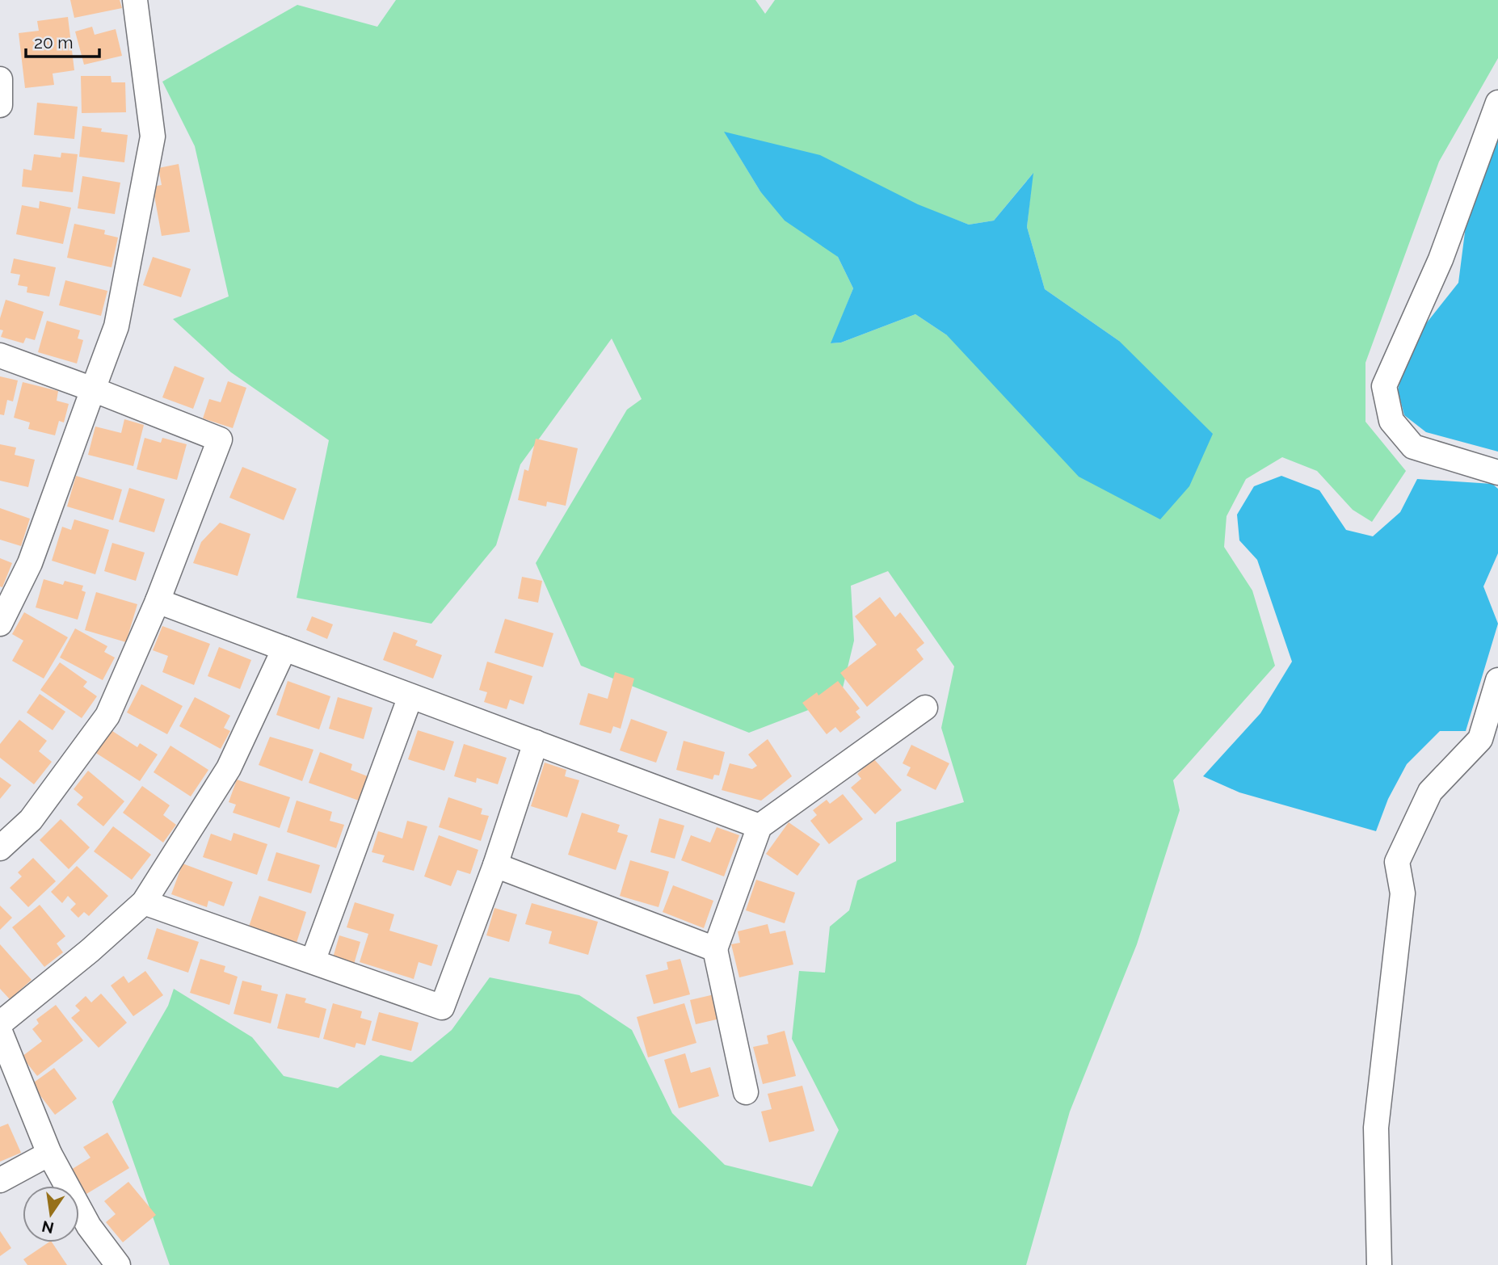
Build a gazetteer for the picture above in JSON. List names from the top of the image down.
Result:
{
  "scale_bar": "20 m",
  "north": "bottom"
}
